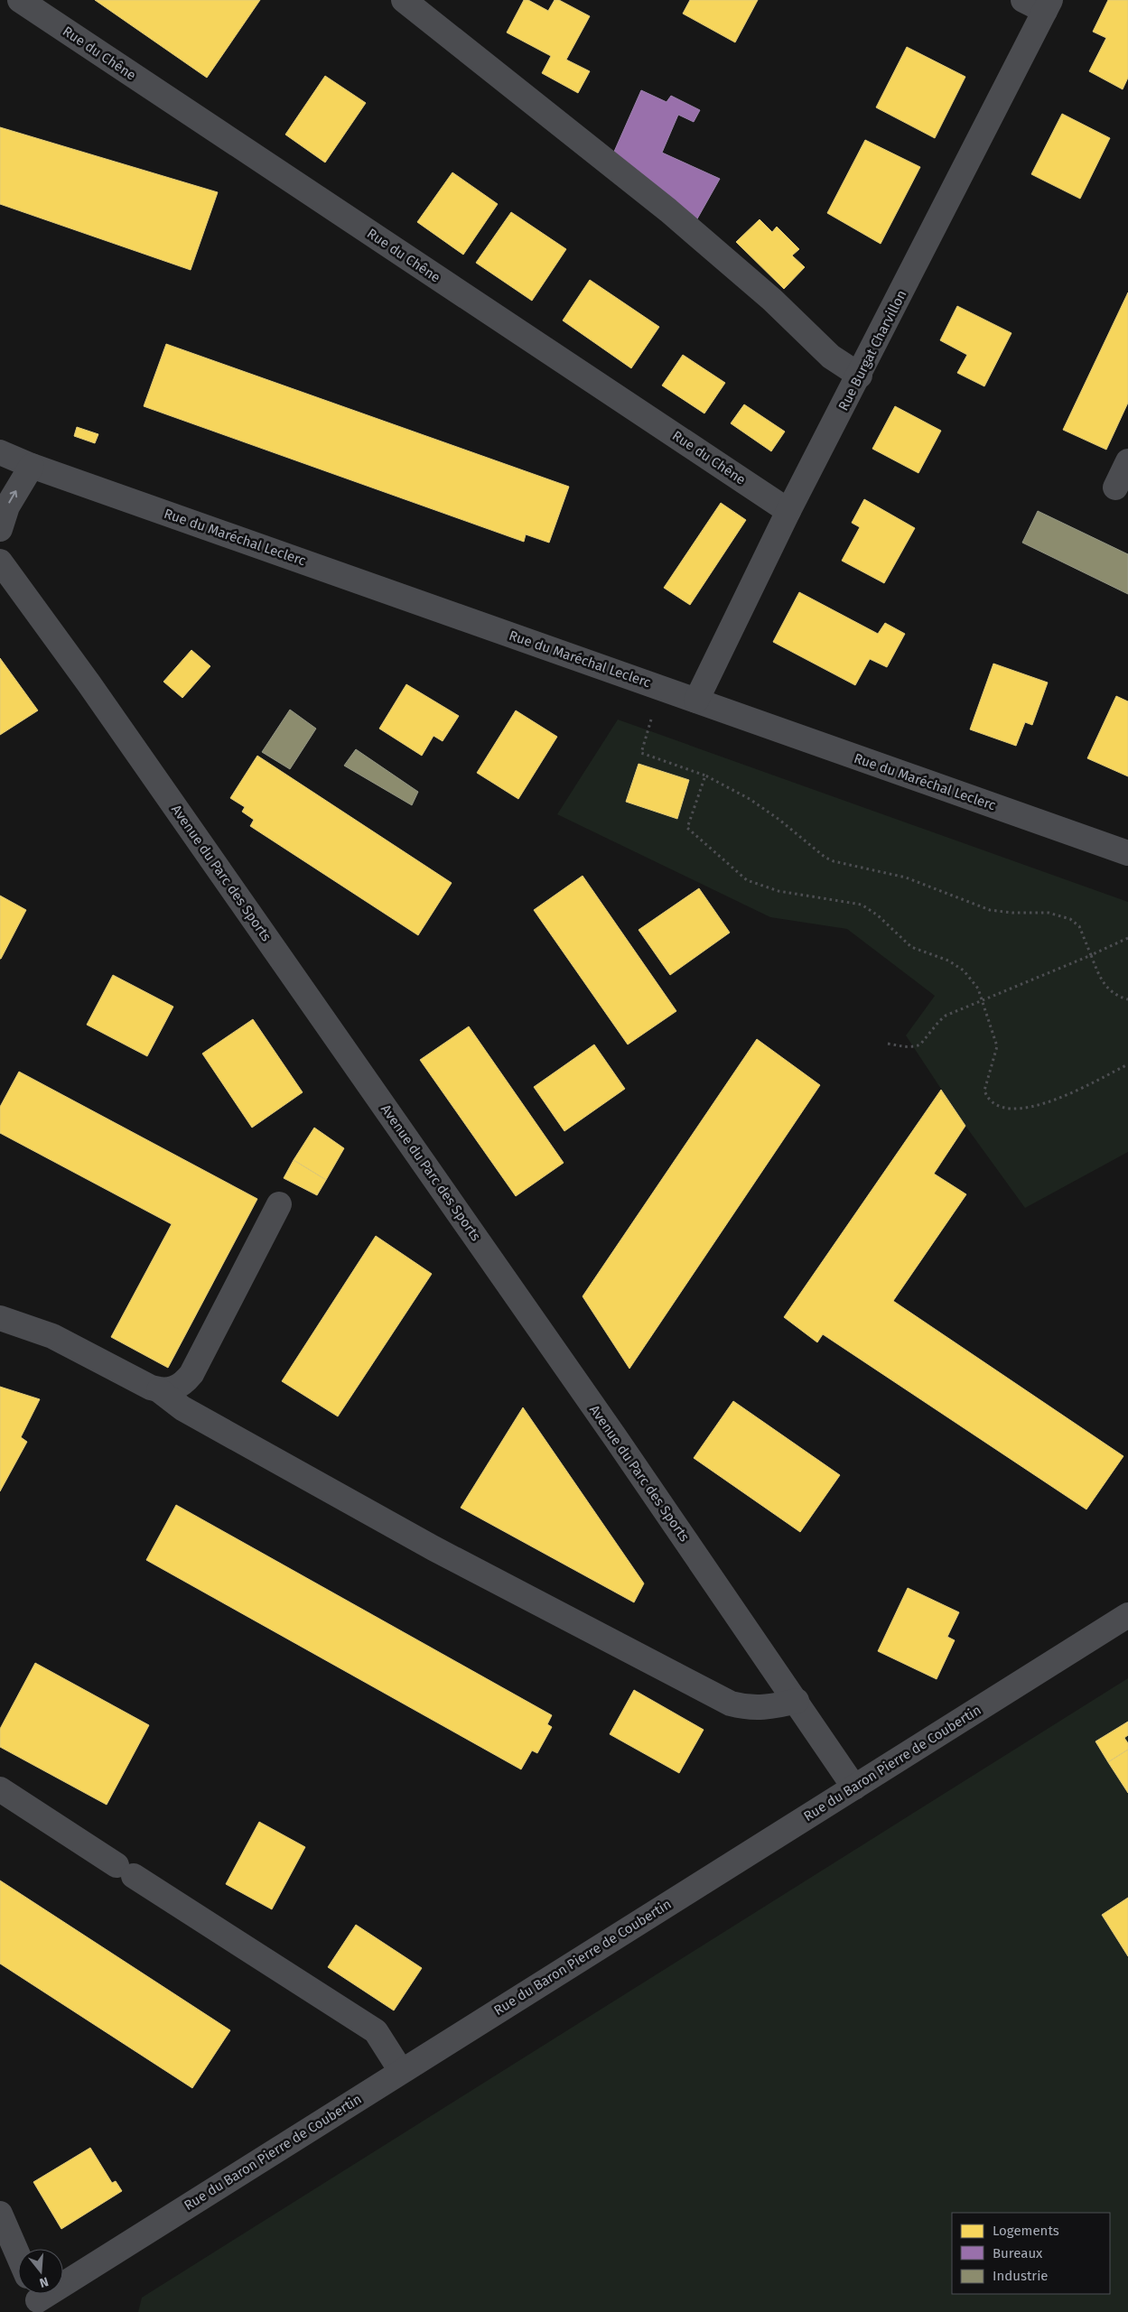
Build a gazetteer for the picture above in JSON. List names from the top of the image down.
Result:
{
  "streets": {
    "street": [
      "Rue du Chêne",
      "Rue Burgat Charvillon",
      "Rue du Maréchal Leclerc",
      "Avenue du Parc des Sports",
      "Rue du Baron Pierre de Coubertin"
    ]
  },
  "crossings": [
    ["Rue du Chêne", "Rue Burgat Charvillon"],
    ["Rue Burgat Charvillon", "Rue du Maréchal Leclerc"],
    ["Avenue du Parc des Sports", "Rue du Baron Pierre de Coubertin"]
  ],
  "legend": ["Logements", "Bureaux", "Industrie"],
  "north": "bottom"
}
